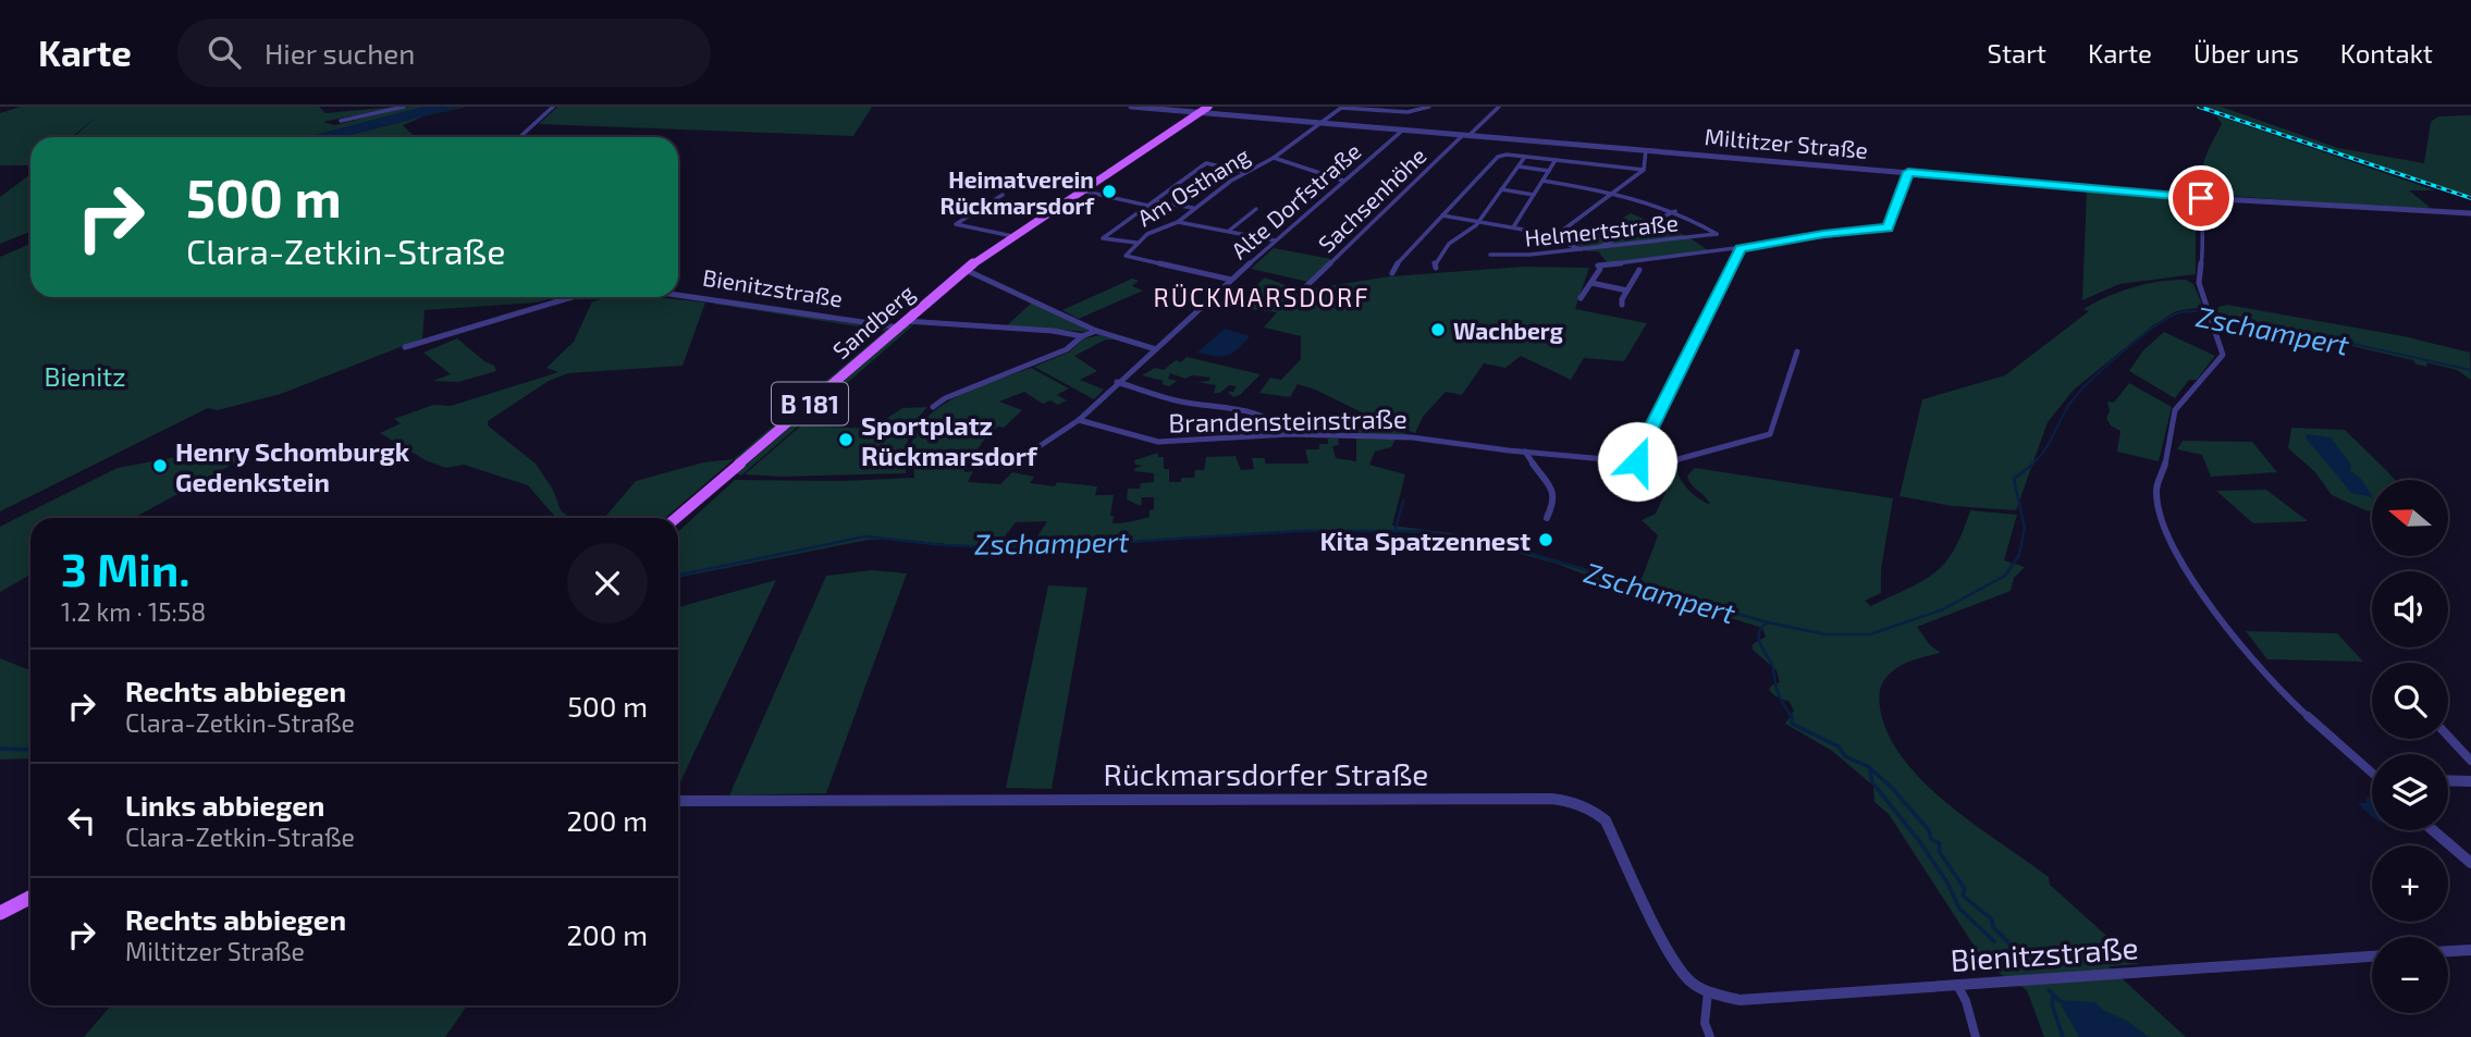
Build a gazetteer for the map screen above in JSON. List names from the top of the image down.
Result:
{
  "streets": {
    "main road": ["Sandberg", "B 181"],
    "street": [
      "Miltitzer Straße",
      "Am Osthang",
      "Sachsenhöhe",
      "Alte Dorfstraße",
      "Helmertstraße",
      "Bienitzstraße",
      "Brandensteinstraße",
      "Rückmarsdorfer Straße"
    ]
  },
  "crossings": [
    ["Miltitzer Straße", "Am Osthang"],
    ["Miltitzer Straße", "Sachsenhöhe"],
    ["Miltitzer Straße", "Sandberg"],
    ["Miltitzer Straße", "B 181"],
    ["Am Osthang", "Alte Dorfstraße"],
    ["Alte Dorfstraße", "Brandensteinstraße"],
    ["Bienitzstraße", "Sandberg"],
    ["Bienitzstraße", "Rückmarsdorfer Straße"],
    ["Sandberg", "B 181"]
  ],
  "districts": ["RÜCKMARSDORF"],
  "water": ["Zschampert"],
  "parks": ["Bienitz"],
  "places": [
    "Heimatverein Rückmarsdorf",
    "Wachberg",
    "Sportplatz Rückmarsdorf",
    "Henry Schomburgk Gedenkstein",
    "Kita Spatzennest"
  ],
  "north": "left",
  "page": {
    "header": "Karte",
    "search": "Hier suchen",
    "nav": [
      "Start",
      "Karte",
      "Über uns",
      "Kontakt"
    ],
    "turn": ["500 m", "Clara-Zetkin-Straße"],
    "map_buttons": ["+", "−"],
    "heading": ["3 Min.", "1.2 km · 15:58"],
    "list": [
      {
        "name": "Rechts abbiegen",
        "note": "Clara-Zetkin-Straße",
        "value": "500 m"
      },
      {
        "name": "Links abbiegen",
        "note": "Clara-Zetkin-Straße",
        "value": "200 m"
      },
      {
        "name": "Rechts abbiegen",
        "note": "Miltitzer Straße",
        "value": "200 m"
      }
    ]
  }
}
